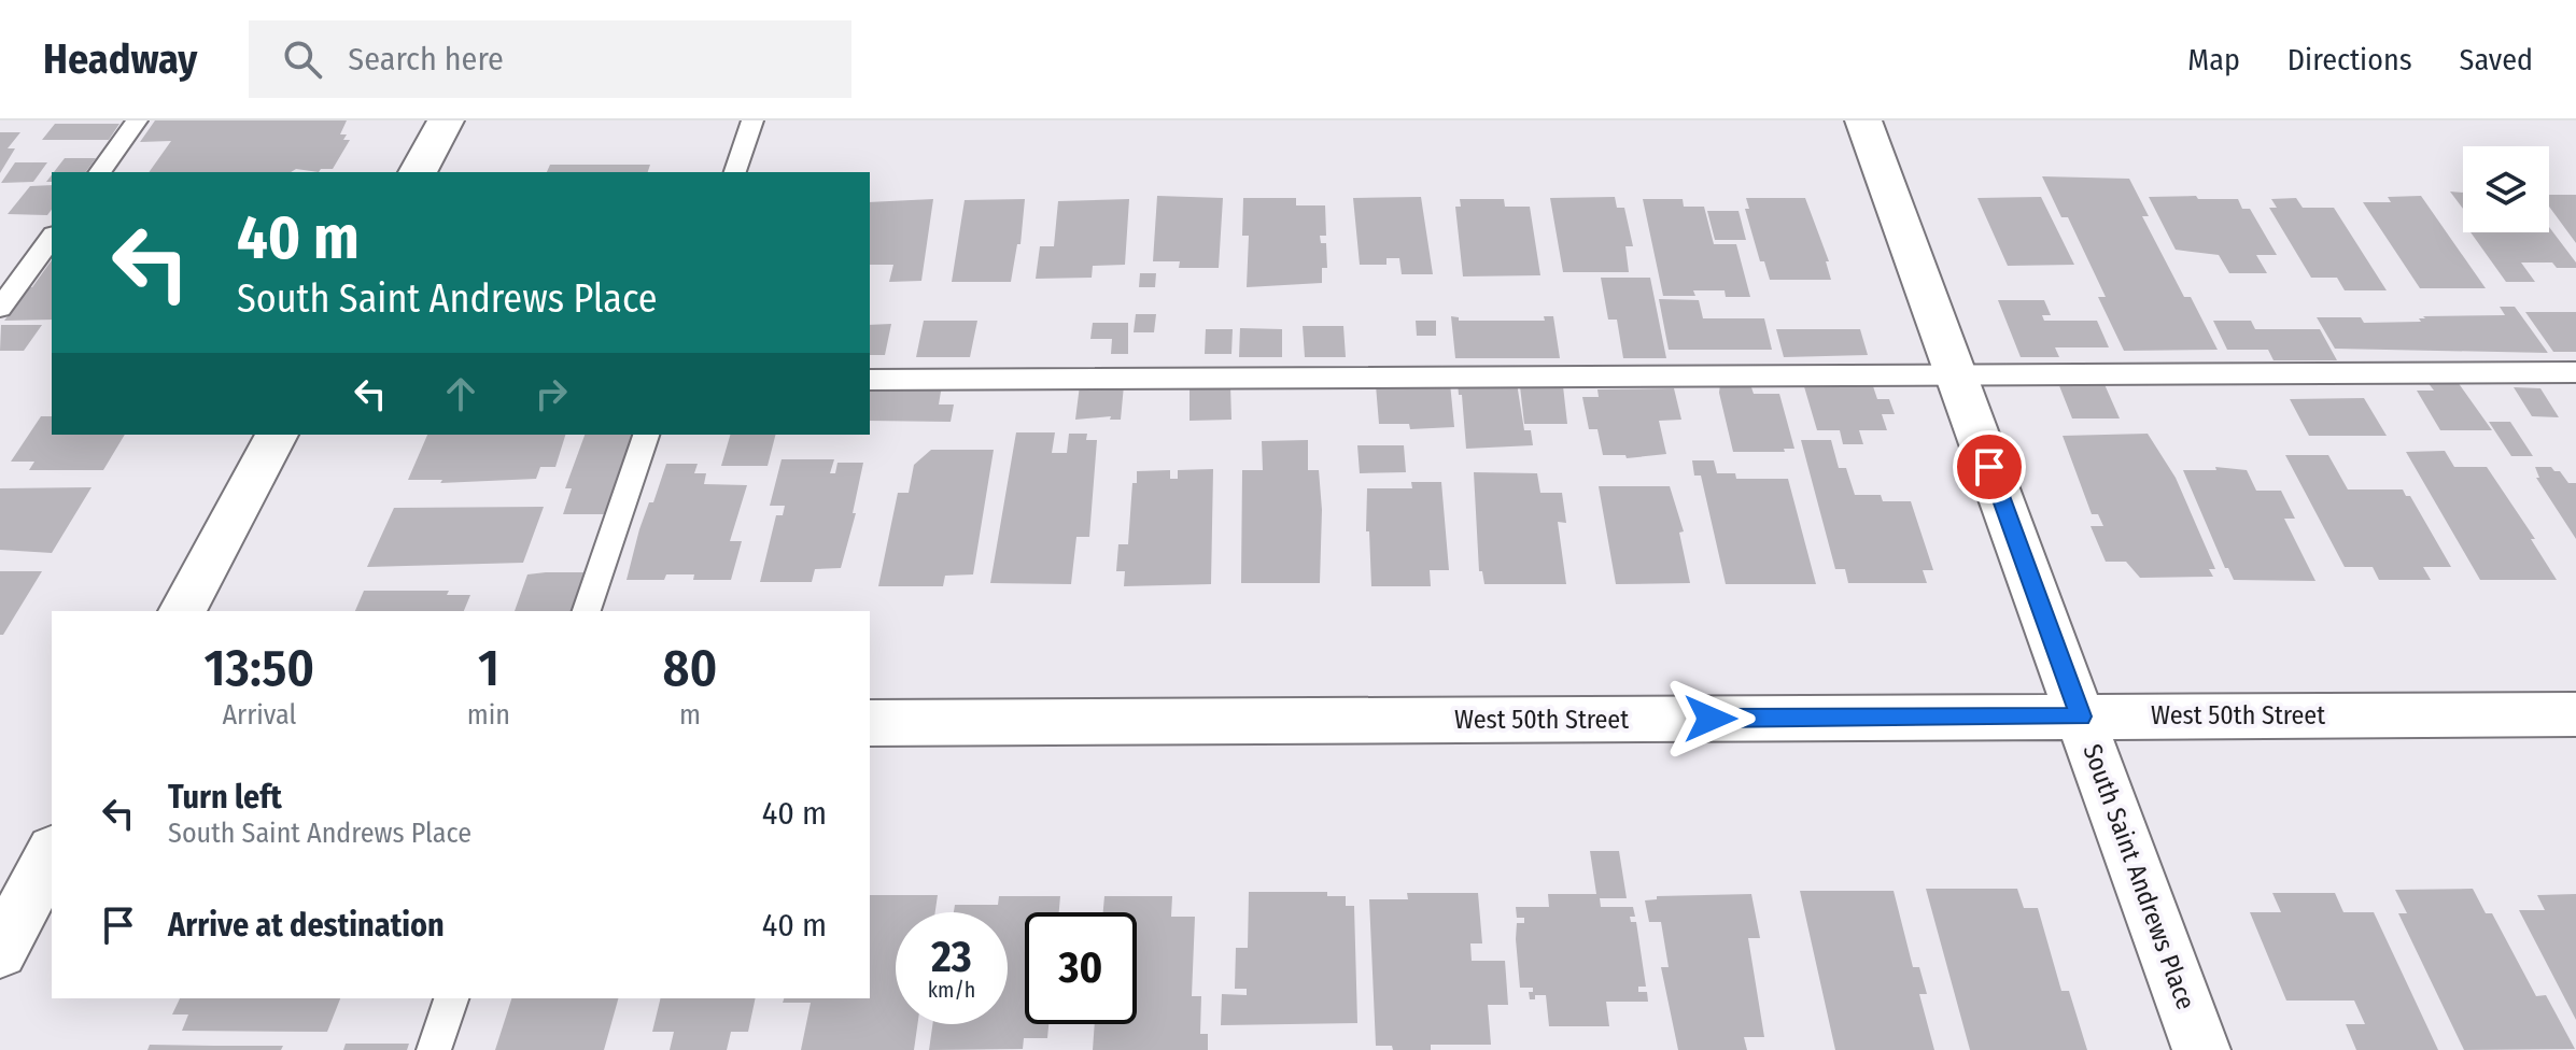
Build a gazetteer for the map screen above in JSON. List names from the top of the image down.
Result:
{
  "streets": {
    "street": ["West 50th Street", "South Saint Andrews Place"]
  },
  "crossings": [
    ["West 50th Street", "South Saint Andrews Place"]
  ],
  "page": {
    "header": "Headway",
    "search": "Search here",
    "nav": ["Map", "Directions", "Saved"],
    "turn": ["40 m", "South Saint Andrews Place"],
    "eta": [
      "13:50",
      "Arrival",
      "1",
      "min",
      "80",
      "m"
    ],
    "list": [
      {
        "name": "Turn left",
        "note": "South Saint Andrews Place",
        "value": "40 m"
      },
      {
        "name": "Arrive at destination",
        "value": "40 m"
      }
    ],
    "speed": "23 km/h",
    "limit": "30"
  }
}
